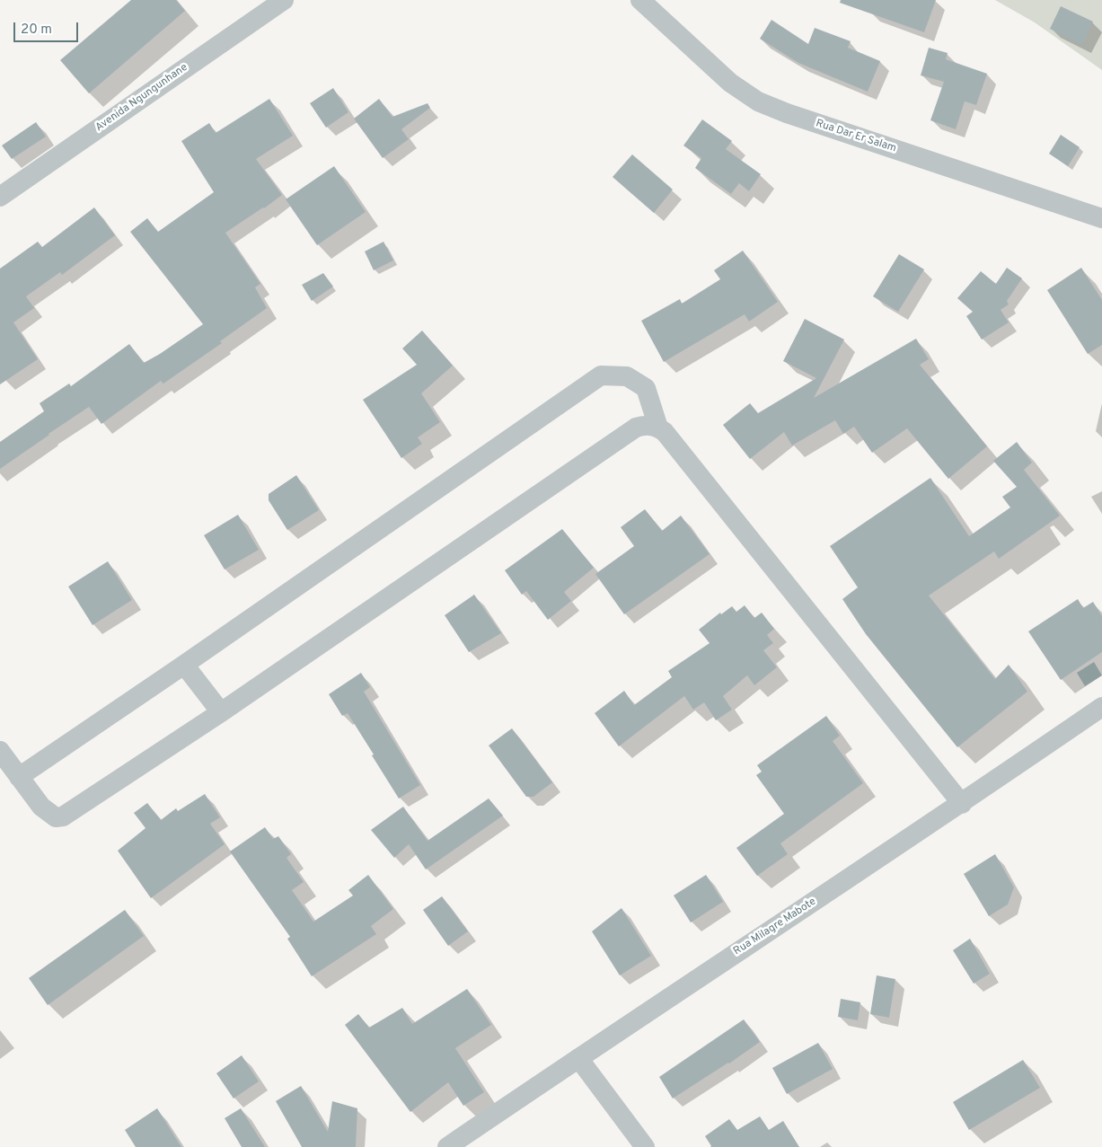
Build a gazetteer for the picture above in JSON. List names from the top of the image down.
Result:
{
  "streets": {
    "street": ["Avenida Ngungunhane", "Rua Dar Er Salam", "Rua Milagre Mabote"]
  },
  "scale_bar": "20 m"
}
